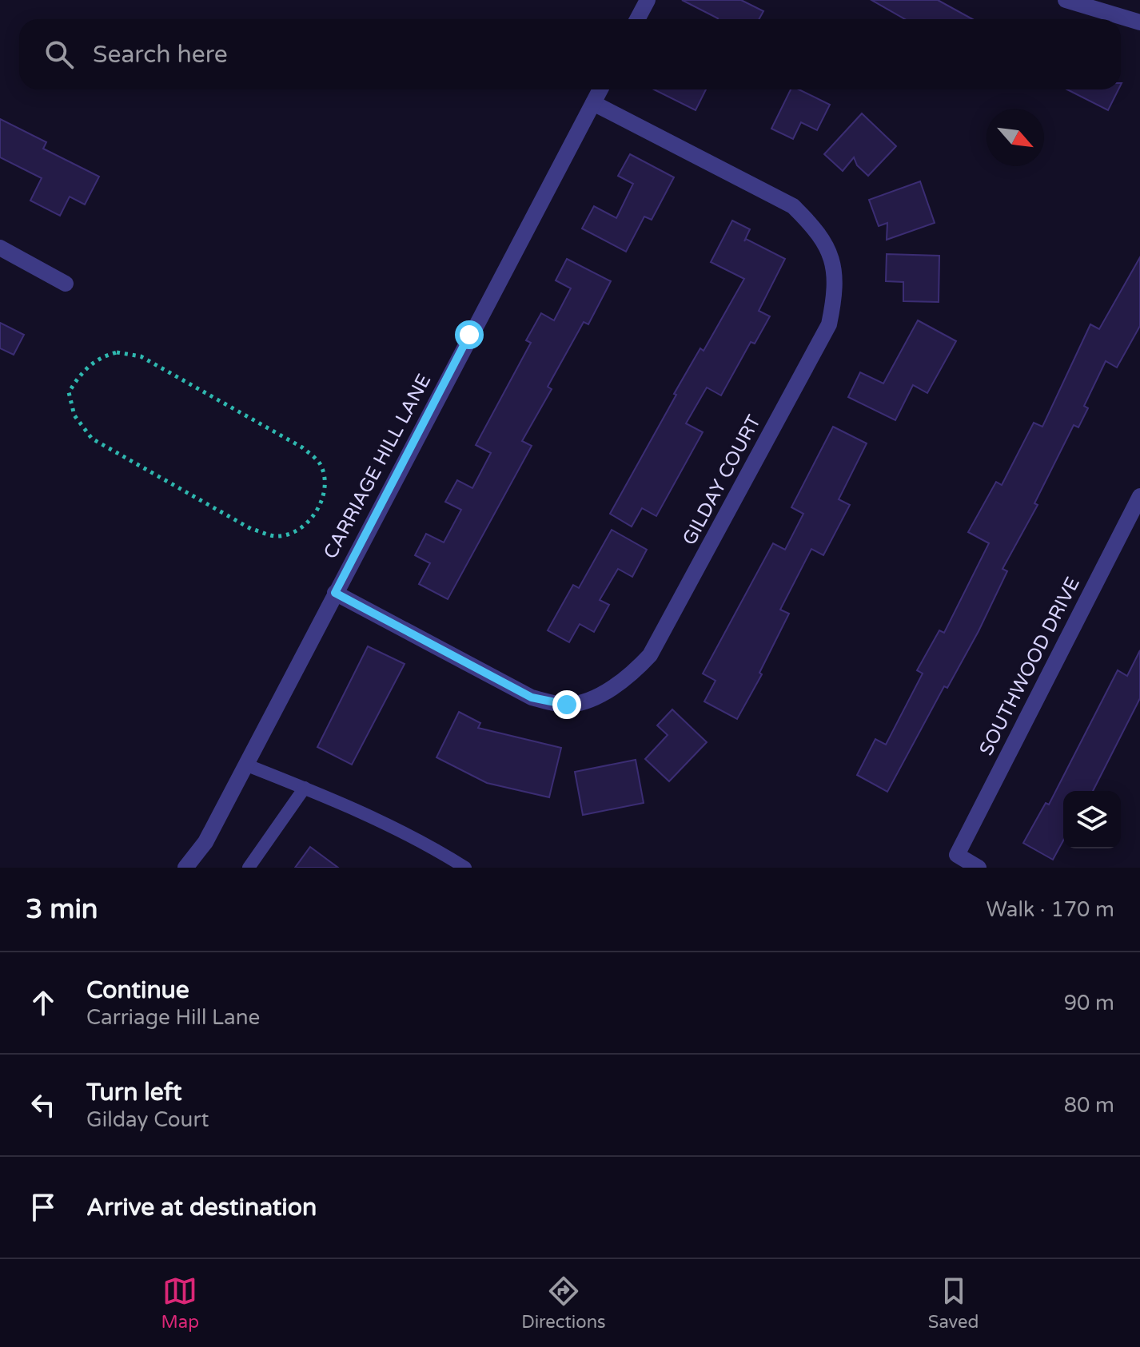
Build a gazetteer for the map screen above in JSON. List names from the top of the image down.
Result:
{
  "streets": {
    "street": ["CARRIAGE HILL LANE", "GILDAY COURT", "SOUTHWOOD DRIVE"]
  },
  "crossings": [
    ["CARRIAGE HILL LANE", "GILDAY COURT"]
  ],
  "north": "bottom right",
  "page": {
    "search": "Search here",
    "heading": ["3 min", "Walk · 170 m"],
    "list": [
      ["Continue", "Carriage Hill Lane", "90 m"],
      ["Turn left", "Gilday Court", "80 m"],
      "Arrive at destination"
    ],
    "nav": ["Map", "Directions", "Saved"]
  }
}
